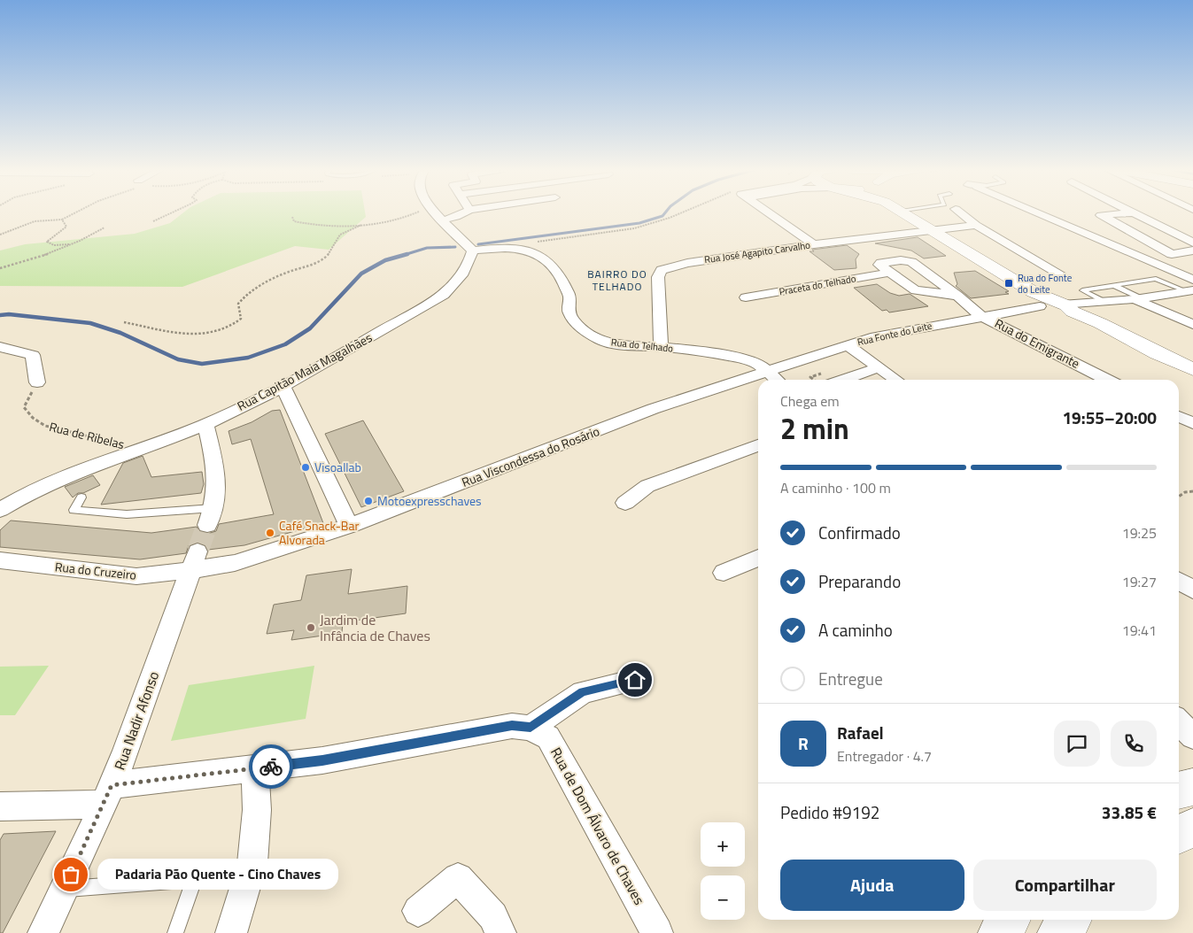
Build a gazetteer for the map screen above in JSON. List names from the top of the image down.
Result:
{
  "streets": {
    "street": [
      "Rua José Agapito Carvalho",
      "Praceta do Telhado",
      "Rua Fonte do Leite",
      "Rua do Emigrante",
      "Rua do Telhado",
      "Rua Capitão Maia Magalhães",
      "Rua Viscondessa do Rosário",
      "Rua do Cruzeiro",
      "Rua Nadir Afonso",
      "Rua de Dom Álvaro de Chaves"
    ],
    "path": ["Rua de Ribelas"]
  },
  "crossings": [
    ["Rua José Agapito Carvalho", "Rua do Telhado"],
    ["Praceta do Telhado", "Rua do Emigrante"],
    ["Rua Fonte do Leite", "Rua do Emigrante"],
    ["Rua Fonte do Leite", "Rua do Telhado"],
    ["Rua Fonte do Leite", "Rua Viscondessa do Rosário"],
    ["Rua do Telhado", "Rua Viscondessa do Rosário"],
    ["Rua Capitão Maia Magalhães", "Rua de Ribelas"],
    ["Rua Viscondessa do Rosário", "Rua do Cruzeiro"],
    ["Rua Viscondessa do Rosário", "Rua Nadir Afonso"],
    ["Rua do Cruzeiro", "Rua Nadir Afonso"]
  ],
  "districts": ["BAIRRO DO TELHADO"],
  "places": {
    "transit": ["Rua do Fonte do Leite"],
    "other": [
      "Visoallab",
      "Motoexpresschaves",
      "Café Snack-Bar Alvorada",
      "Jardim de Infância de Chaves",
      "Padaria Pão Quente - Cino Chaves"
    ]
  },
  "page": {
    "heading": ["2 min", "Chega em", "19:55–20:00"],
    "panel": [
      "Rafael",
      "Entregador · 4.7",
      "Pedido #9192",
      "33.85 €"
    ],
    "bar": "A caminho · 100 m",
    "list": [
      ["Confirmado", "19:25"],
      ["Preparando", "19:27"],
      ["A caminho", "19:41"],
      "Entregue"
    ],
    "round": "R",
    "map_buttons": ["+", "−"],
    "buttons": ["Ajuda", "Compartilhar"],
    "bubble": "Padaria Pão Quente - Cino Chaves"
  }
}
